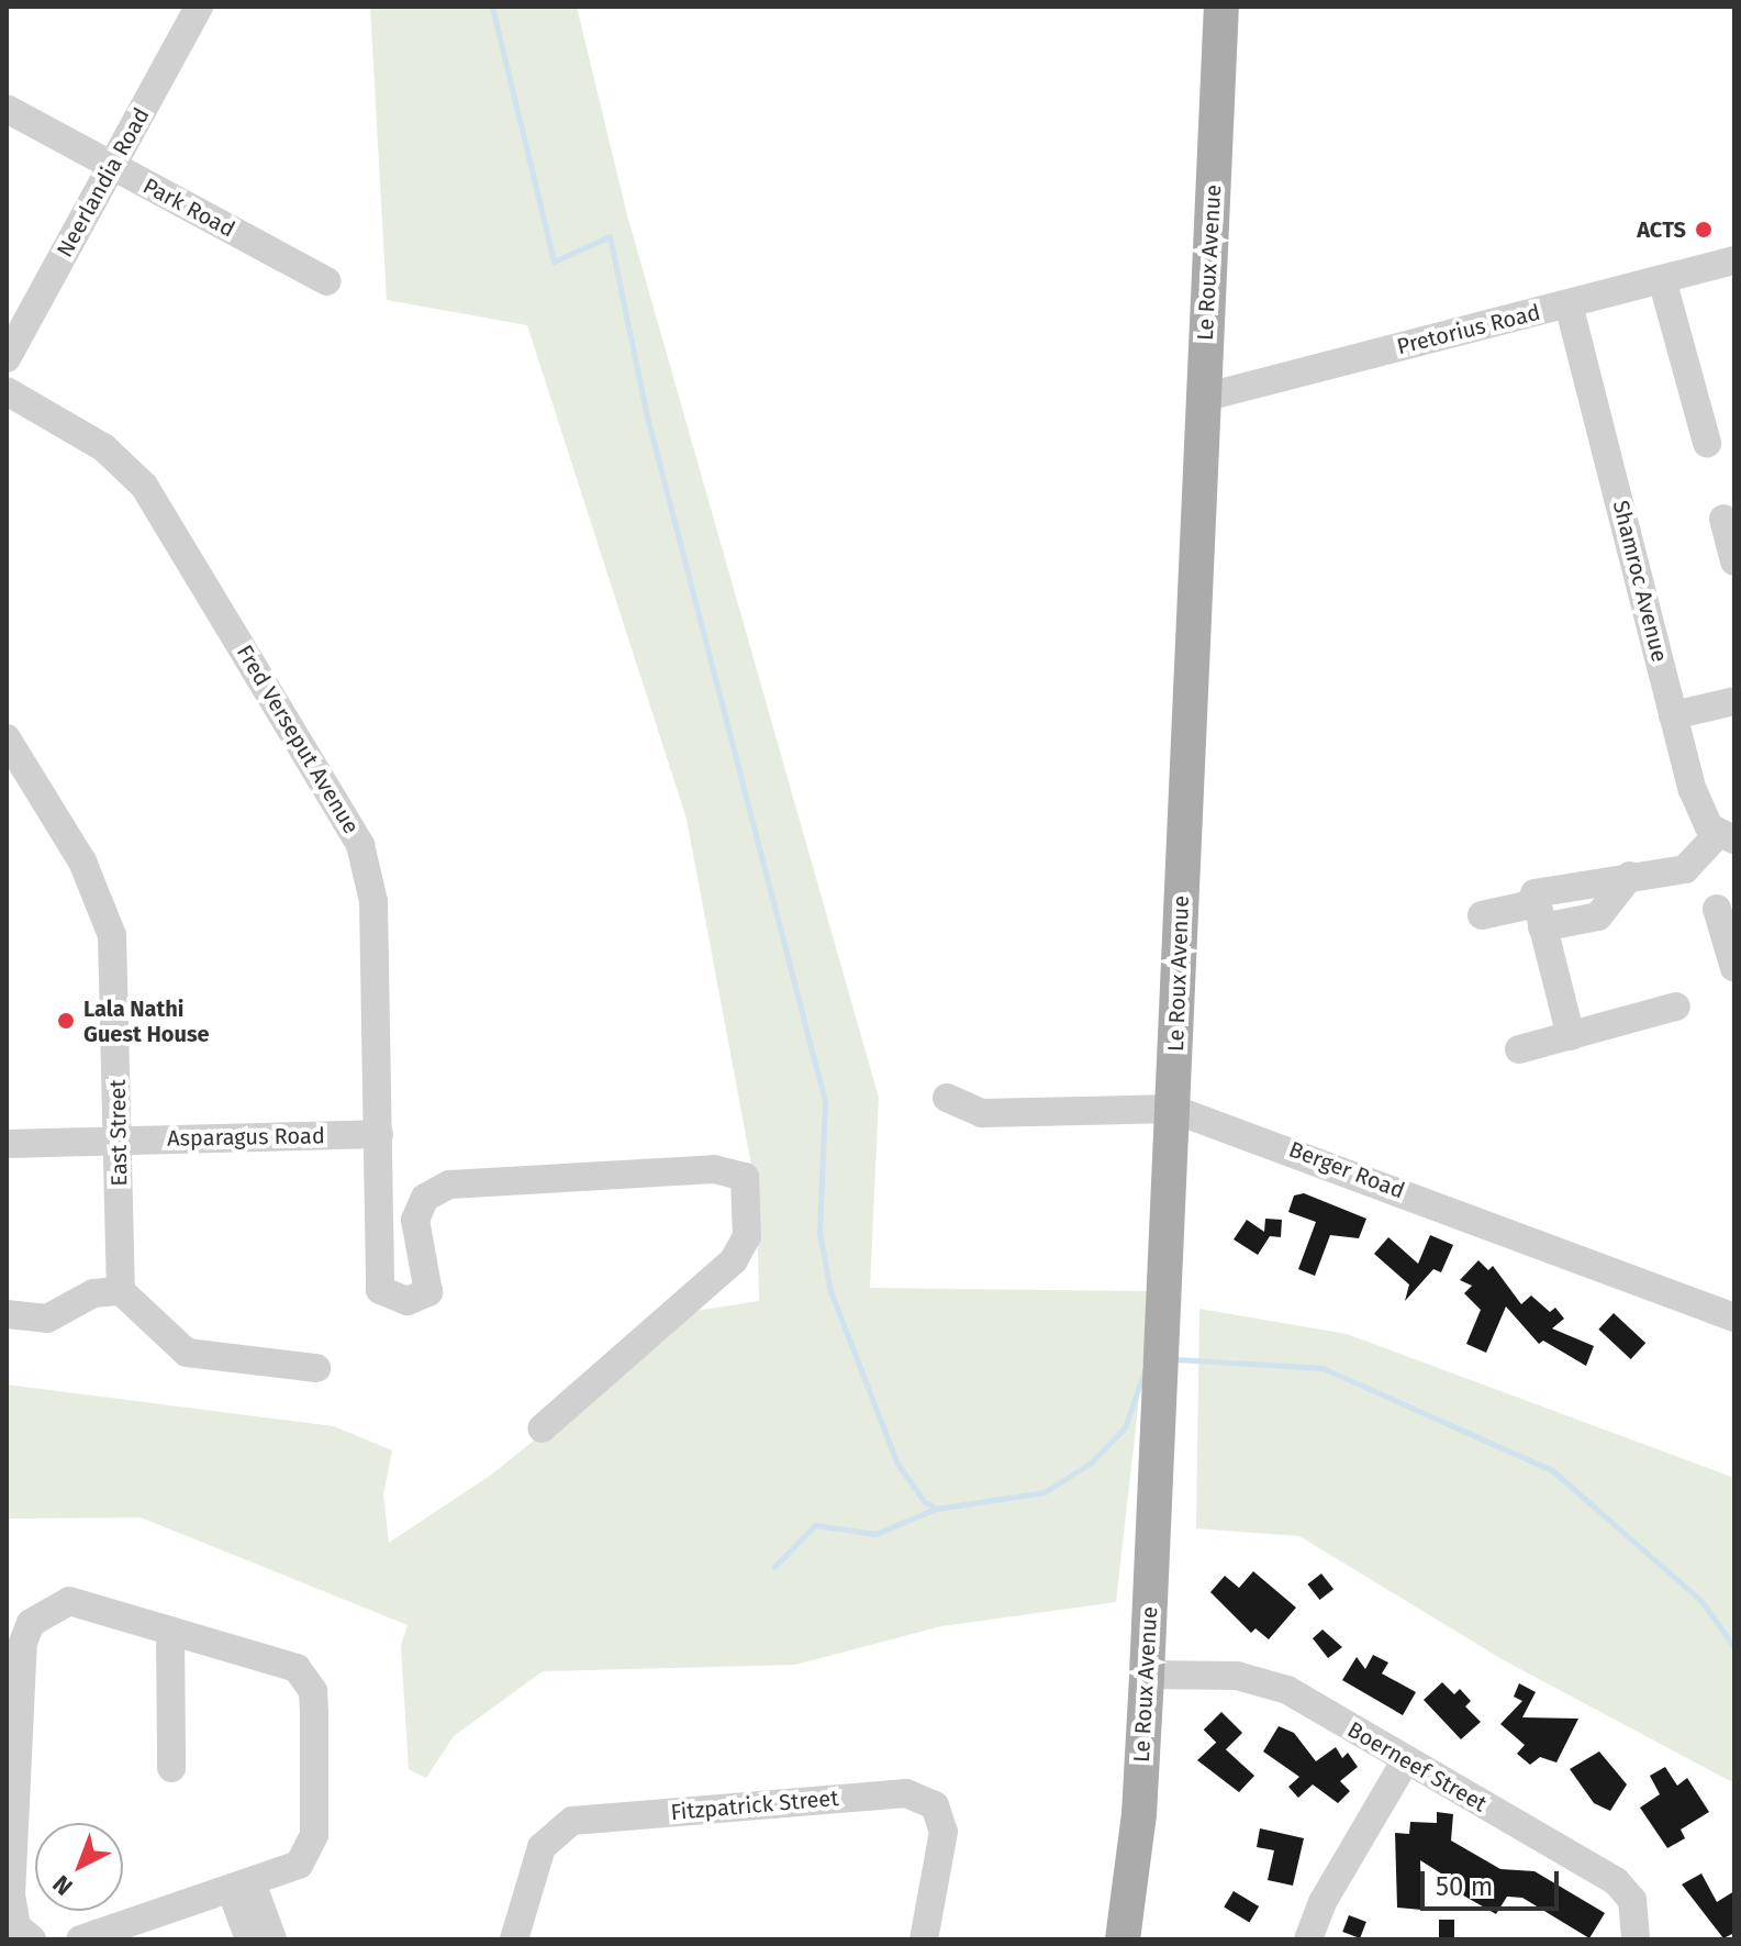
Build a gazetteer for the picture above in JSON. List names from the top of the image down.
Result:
{
  "streets": {
    "main road": ["Le Roux Avenue"],
    "street": [
      "Neerlandia Road",
      "Park Road",
      "Pretorius Road",
      "Shamroc Avenue",
      "Fred Verseput Avenue",
      "East Street",
      "Asparagus Road",
      "Berger Road",
      "Boerneef Street",
      "Fitzpatrick Street"
    ]
  },
  "crossings": [
    ["Neerlandia Road", "Park Road"],
    ["Le Roux Avenue", "Pretorius Road"],
    ["Le Roux Avenue", "Berger Road"],
    ["Le Roux Avenue", "Boerneef Street"],
    ["Pretorius Road", "Shamroc Avenue"],
    ["Fred Verseput Avenue", "Asparagus Road"],
    ["East Street", "Asparagus Road"]
  ],
  "places": ["ACTS", "Lala Nathi Guest House"],
  "scale_bar": "50 m",
  "north": "bottom left"
}
